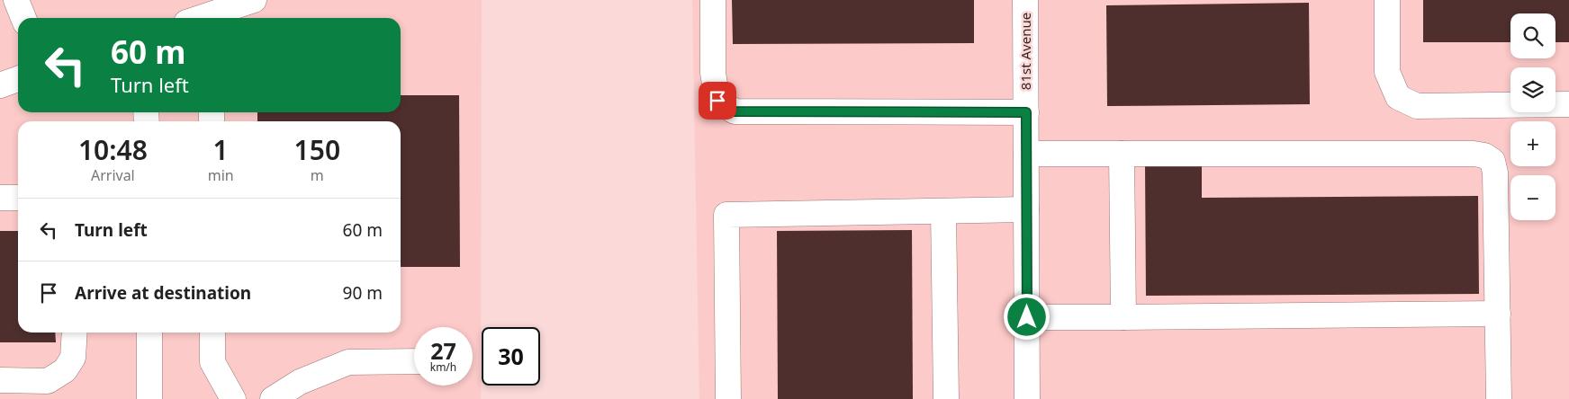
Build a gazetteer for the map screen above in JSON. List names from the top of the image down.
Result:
{
  "streets": {
    "street": ["81st Avenue"]
  },
  "page": {
    "map_buttons": ["+", "−"],
    "turn": ["60 m", "Turn left"],
    "eta": [
      "10:48",
      "Arrival",
      "1",
      "min",
      "150",
      "m"
    ],
    "list": [
      {
        "name": "Turn left",
        "value": "60 m"
      },
      {
        "name": "Arrive at destination",
        "value": "90 m"
      }
    ],
    "speed": "27 km/h",
    "limit": "30"
  }
}
